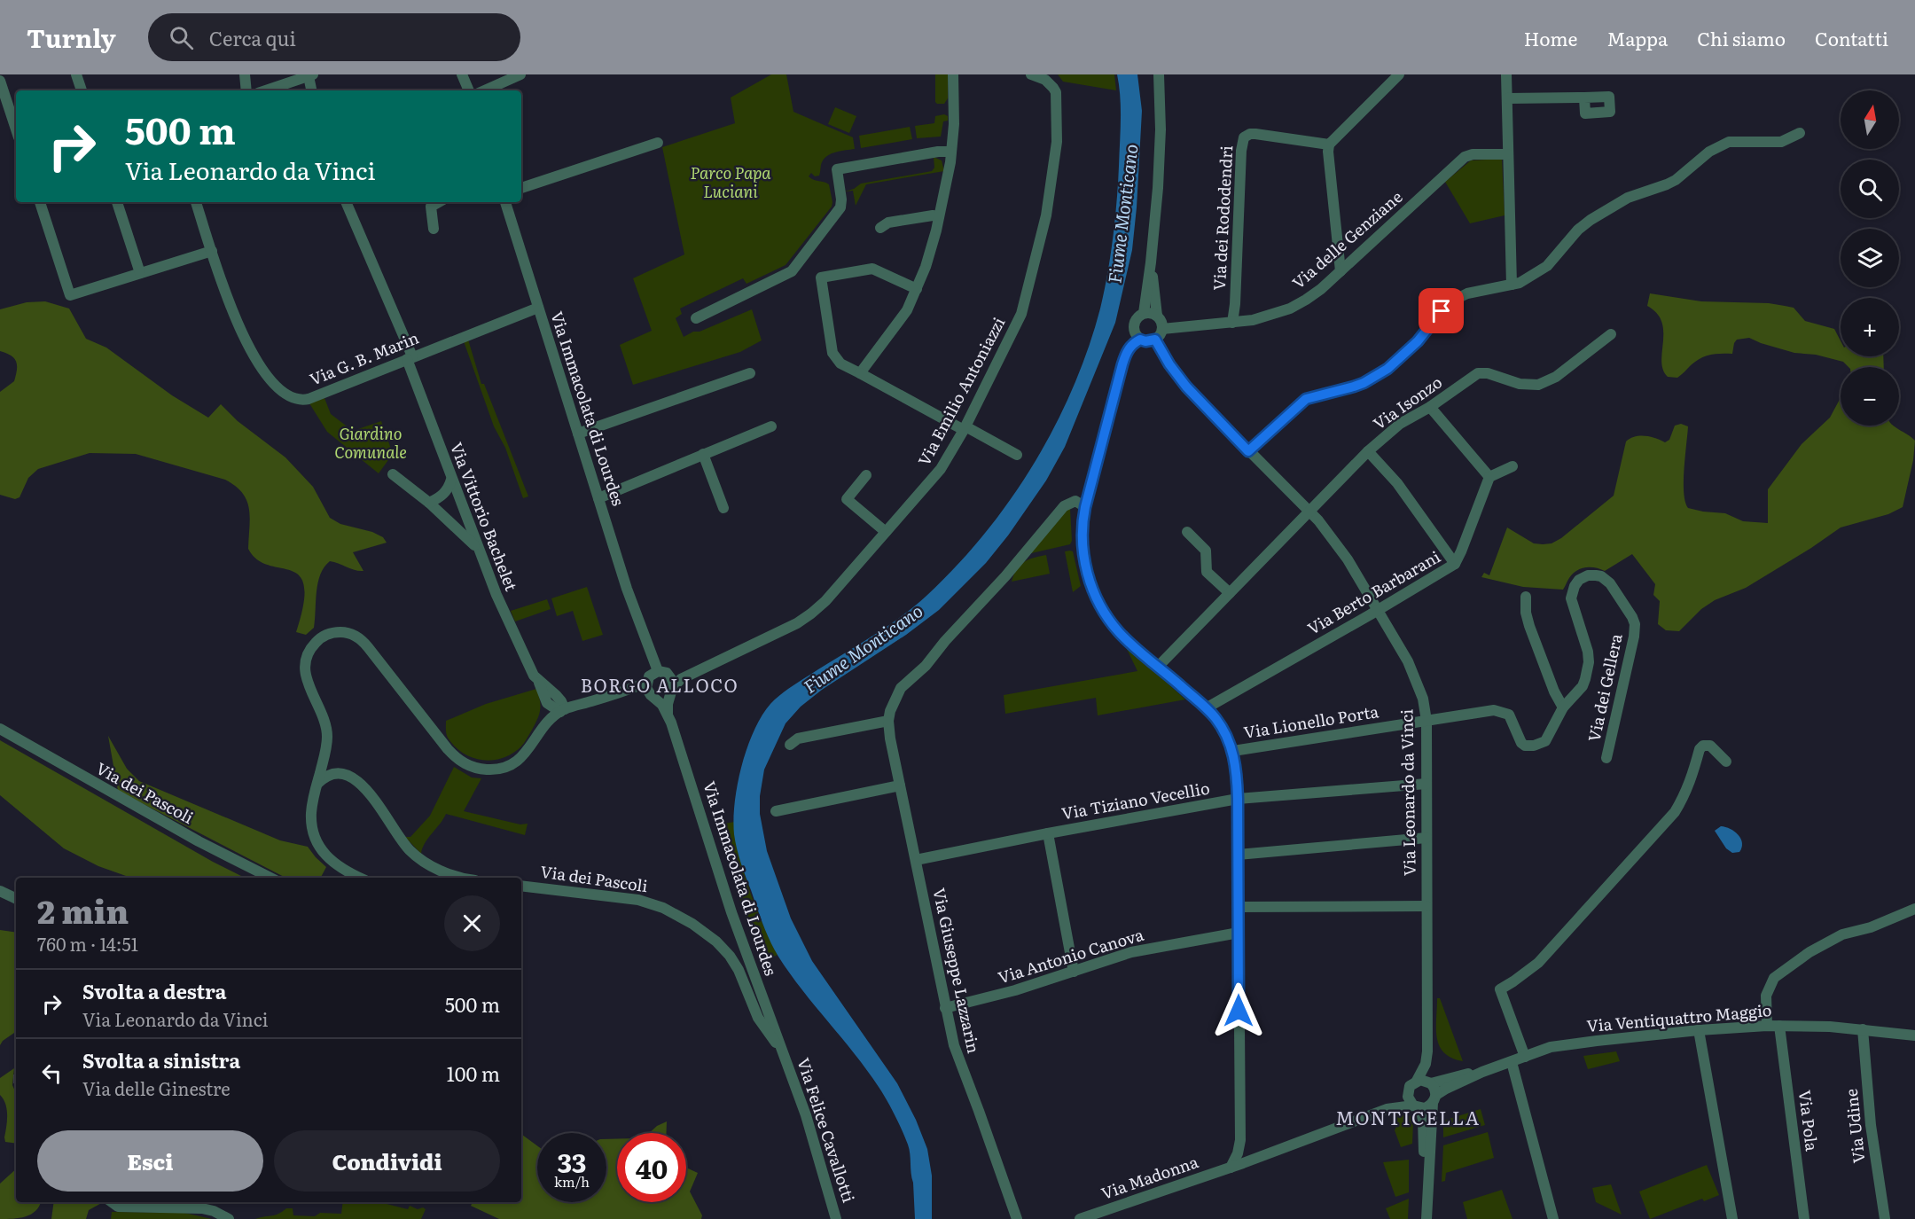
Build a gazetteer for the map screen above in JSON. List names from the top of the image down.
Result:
{
  "streets": {
    "street": [
      "Via dei Rododendri",
      "Via delle Genziane",
      "Via G. B. Marin",
      "Via Emilio Antoniazzi",
      "Via Isonzo",
      "Via Immacolata di Lourdes",
      "Via Vittorio Bachelet",
      "Via Berto Barbarani",
      "Via dei Gellera",
      "Via Lionello Porta",
      "Via Leonardo da Vinci",
      "Via dei Pascoli",
      "Via Tiziano Vecellio",
      "Via Antonio Canova",
      "Via Giuseppe Lazzarin",
      "Via Ventiquattro Maggio",
      "Via Pola",
      "Via Udine",
      "Via Felice Cavallotti",
      "Via Madonna"
    ]
  },
  "crossings": [
    ["Via dei Rododendri", "Via delle Genziane"],
    ["Via delle Genziane", "Via Leonardo da Vinci"],
    ["Via G. B. Marin", "Via Immacolata di Lourdes"],
    ["Via G. B. Marin", "Via Vittorio Bachelet"],
    ["Via Emilio Antoniazzi", "Via Immacolata di Lourdes"],
    ["Via Isonzo", "Via Leonardo da Vinci"],
    ["Via Immacolata di Lourdes", "Via dei Pascoli"],
    ["Via Immacolata di Lourdes", "Via Felice Cavallotti"],
    ["Via Berto Barbarani", "Via Leonardo da Vinci"],
    ["Via dei Gellera", "Via Lionello Porta"],
    ["Via dei Gellera", "Via Leonardo da Vinci"],
    ["Via Lionello Porta", "Via Leonardo da Vinci"],
    ["Via Leonardo da Vinci", "Via Tiziano Vecellio"],
    ["Via Leonardo da Vinci", "Via Ventiquattro Maggio"],
    ["Via dei Pascoli", "Via Felice Cavallotti"],
    ["Via Tiziano Vecellio", "Via Giuseppe Lazzarin"],
    ["Via Antonio Canova", "Via Giuseppe Lazzarin"],
    ["Via Ventiquattro Maggio", "Via Pola"],
    ["Via Ventiquattro Maggio", "Via Udine"]
  ],
  "districts": ["BORGO ALLOCO", "MONTICELLA"],
  "water": ["Fiume Monticano"],
  "parks": ["Parco Papa Luciani", "Giardino Comunale"],
  "north": "top",
  "page": {
    "header": "Turnly",
    "search": "Cerca qui",
    "nav": [
      "Home",
      "Mappa",
      "Chi siamo",
      "Contatti"
    ],
    "map_buttons": ["+", "−"],
    "turn": ["500 m", "Via Leonardo da Vinci"],
    "heading": ["2 min", "760 m · 14:51"],
    "list": [
      {
        "name": "Svolta a destra",
        "note": "Via Leonardo da Vinci",
        "value": "500 m"
      },
      {
        "name": "Svolta a sinistra",
        "note": "Via delle Ginestre",
        "value": "100 m"
      }
    ],
    "buttons": ["Esci", "Condividi"],
    "speed": "33 km/h",
    "limit": "40"
  }
}
